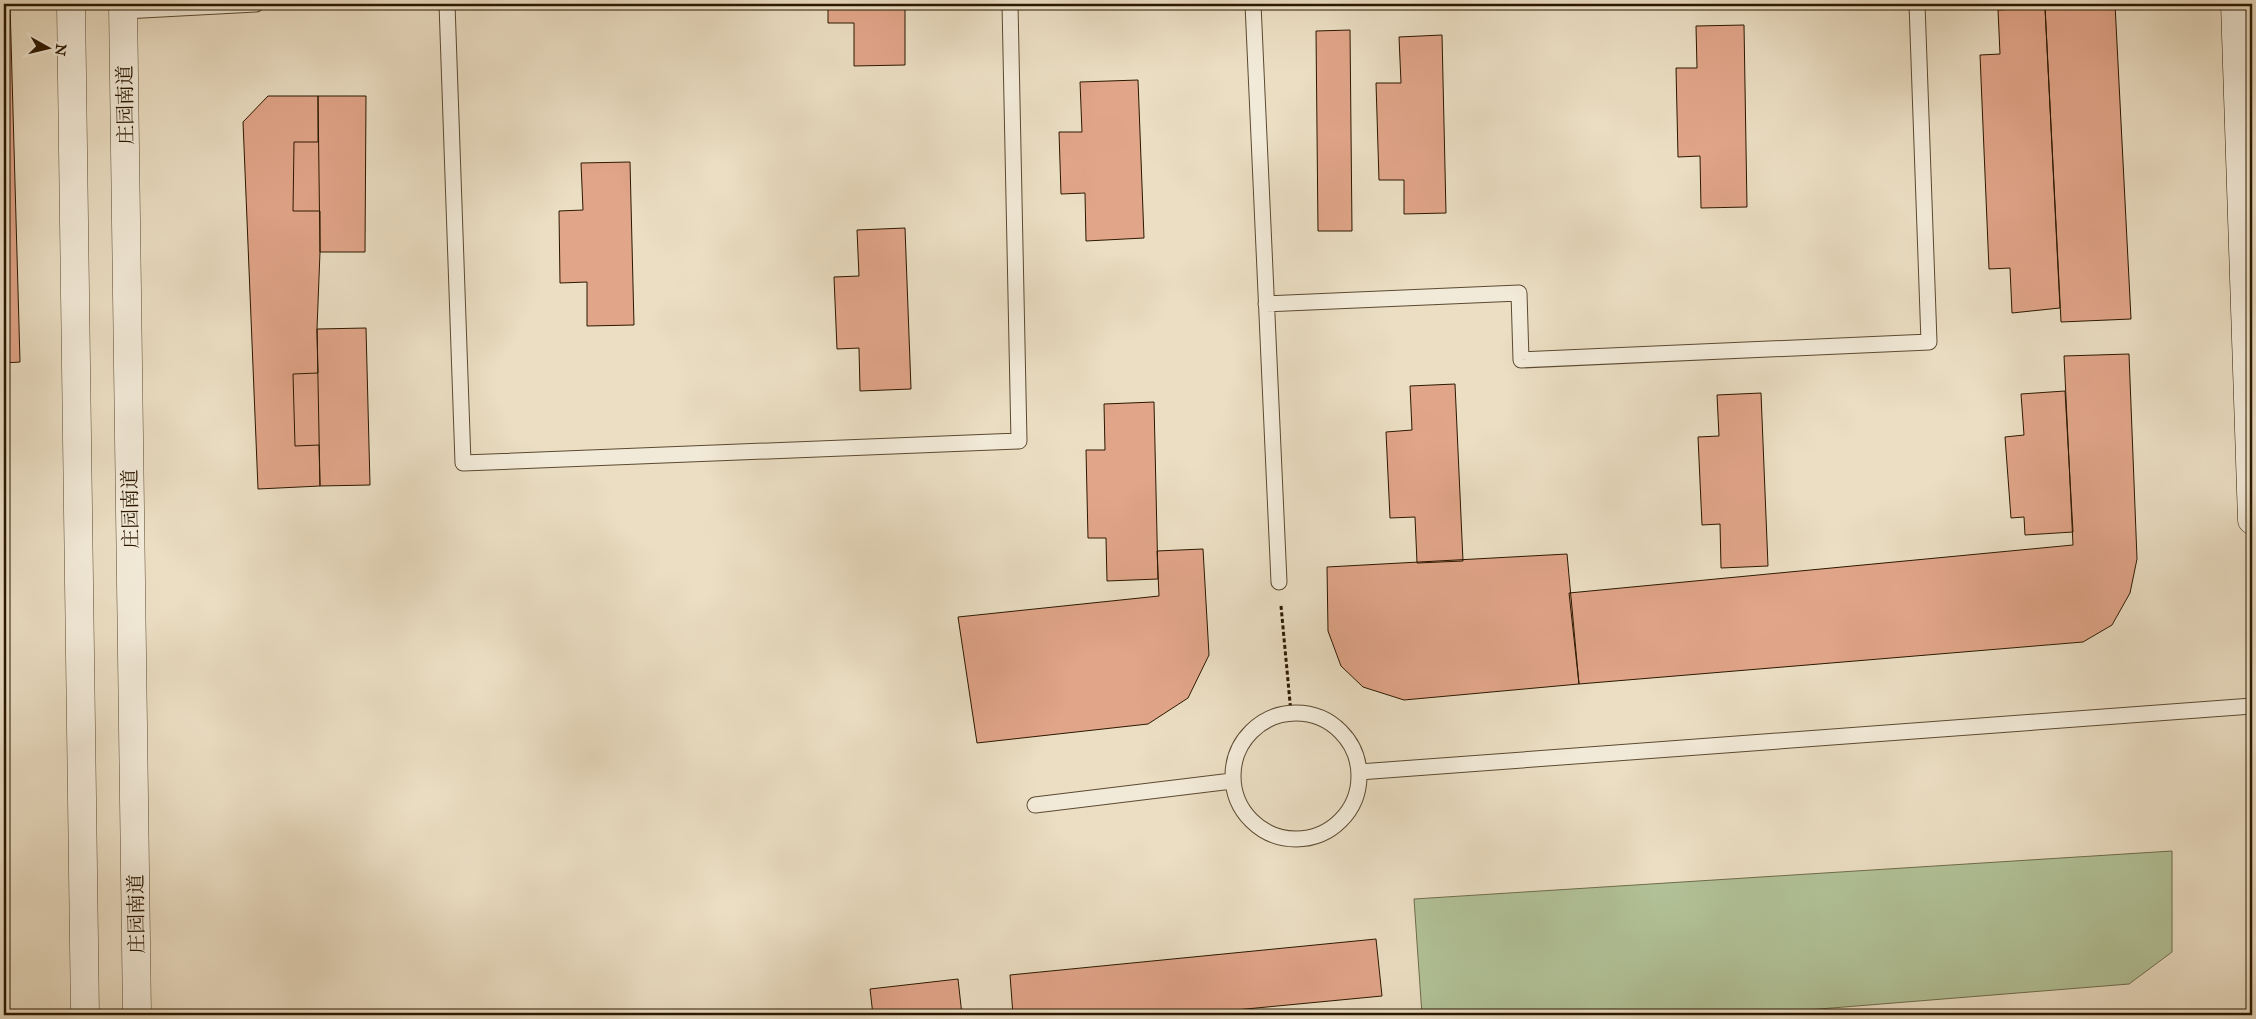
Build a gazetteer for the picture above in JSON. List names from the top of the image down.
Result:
{
  "streets": {
    "street": ["庄园南道"]
  },
  "north": "right"
}
